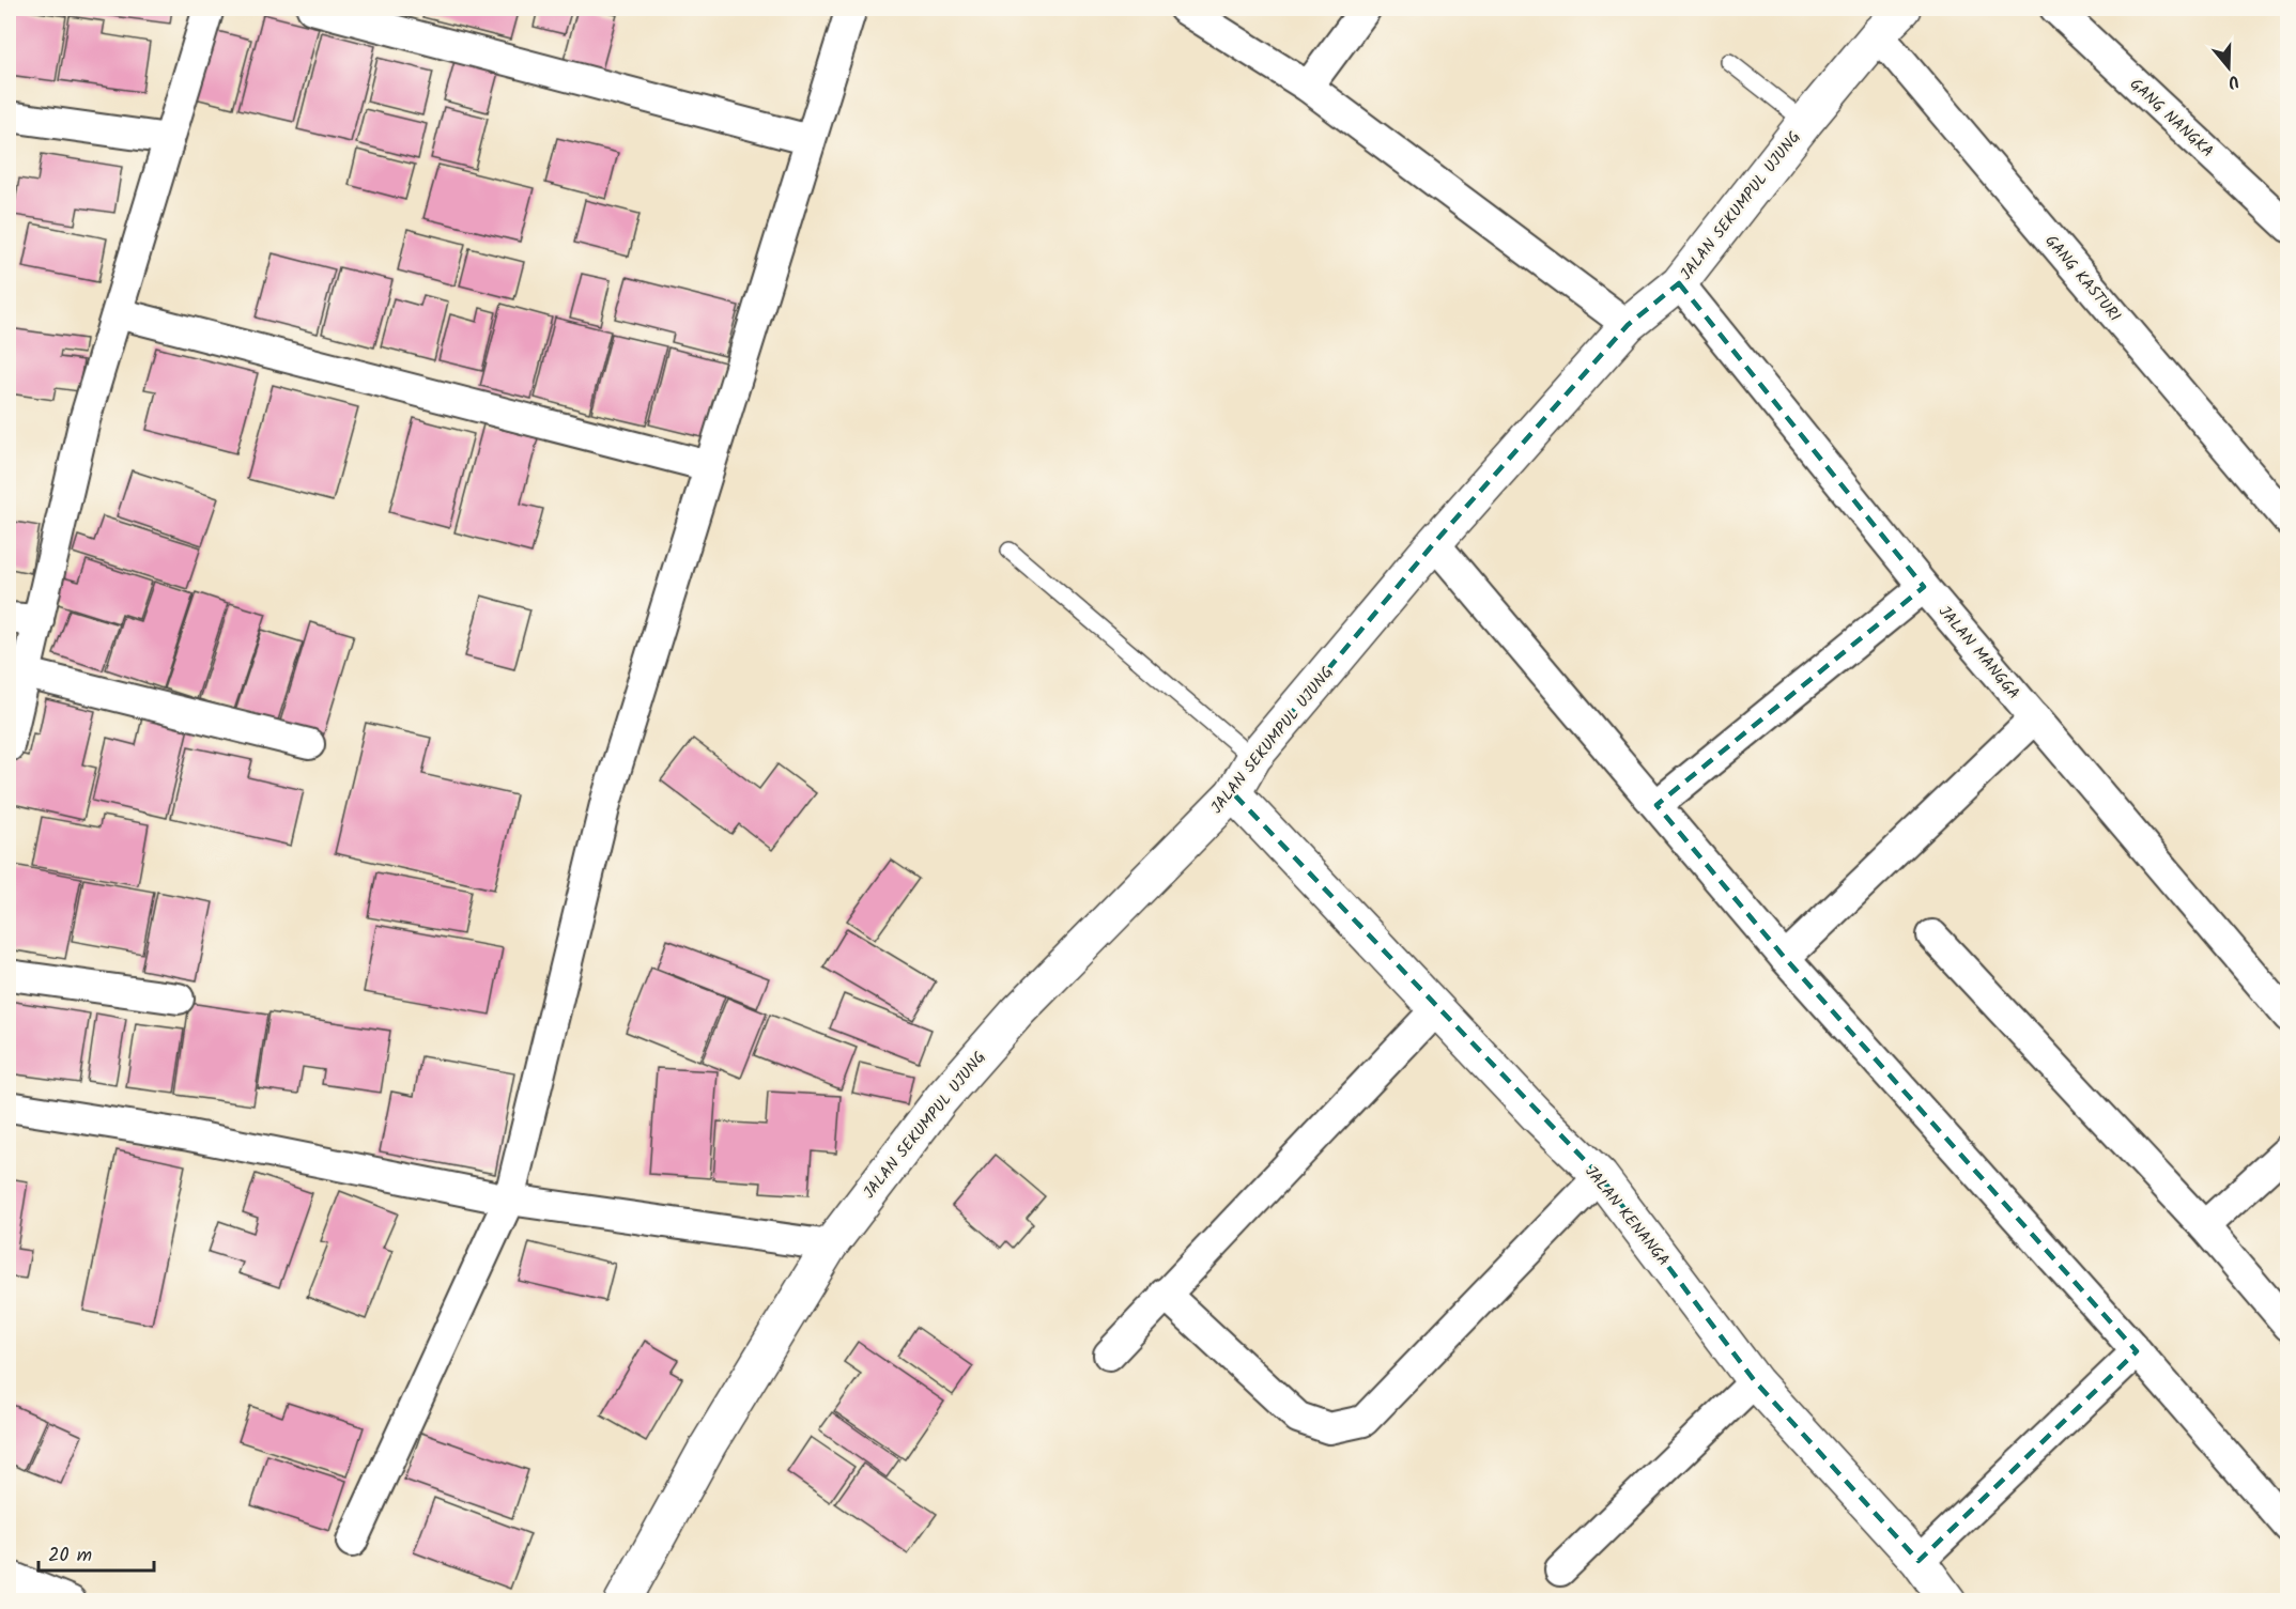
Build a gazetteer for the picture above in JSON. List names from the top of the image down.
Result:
{
  "streets": {
    "main road": ["JALAN SEKUMPUL UJUNG", "JALAN KENANGA"],
    "street": ["GANG NANGKA", "GANG KASTURI", "JALAN MANGGA"]
  },
  "crossings": [
    ["JALAN SEKUMPUL UJUNG", "GANG KASTURI"],
    ["JALAN SEKUMPUL UJUNG", "JALAN MANGGA"],
    ["JALAN SEKUMPUL UJUNG", "JALAN KENANGA"]
  ],
  "scale_bar": "20 m",
  "north": "bottom"
}
